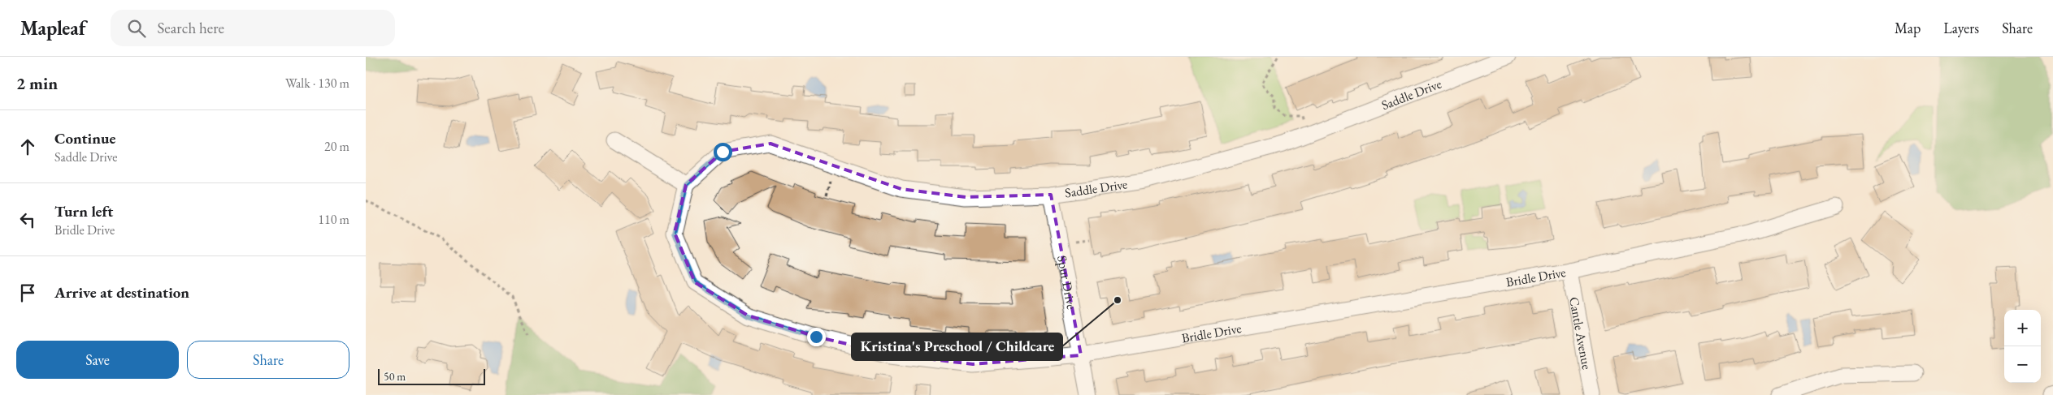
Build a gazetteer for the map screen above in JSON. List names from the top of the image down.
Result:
{
  "streets": {
    "street": [
      "Saddle Drive",
      "Bridle Drive",
      "Spur Drive",
      "Cantle Avenue"
    ]
  },
  "crossings": [
    ["Saddle Drive", "Bridle Drive"],
    ["Saddle Drive", "Spur Drive"],
    ["Bridle Drive", "Spur Drive"],
    ["Bridle Drive", "Cantle Avenue"]
  ],
  "places": ["Kristina's Preschool / Childcare"],
  "scale_bar": "50 m",
  "page": {
    "header": "Mapleaf",
    "search": "Search here",
    "nav": ["Map", "Layers", "Share"],
    "heading": ["2 min", "Walk · 130 m"],
    "list": [
      ["Continue", "Saddle Drive", "20 m"],
      ["Turn left", "Bridle Drive", "110 m"],
      "Arrive at destination"
    ],
    "map_buttons": ["+", "−"],
    "buttons": ["Save", "Share"],
    "scale": "50 m"
  }
}
